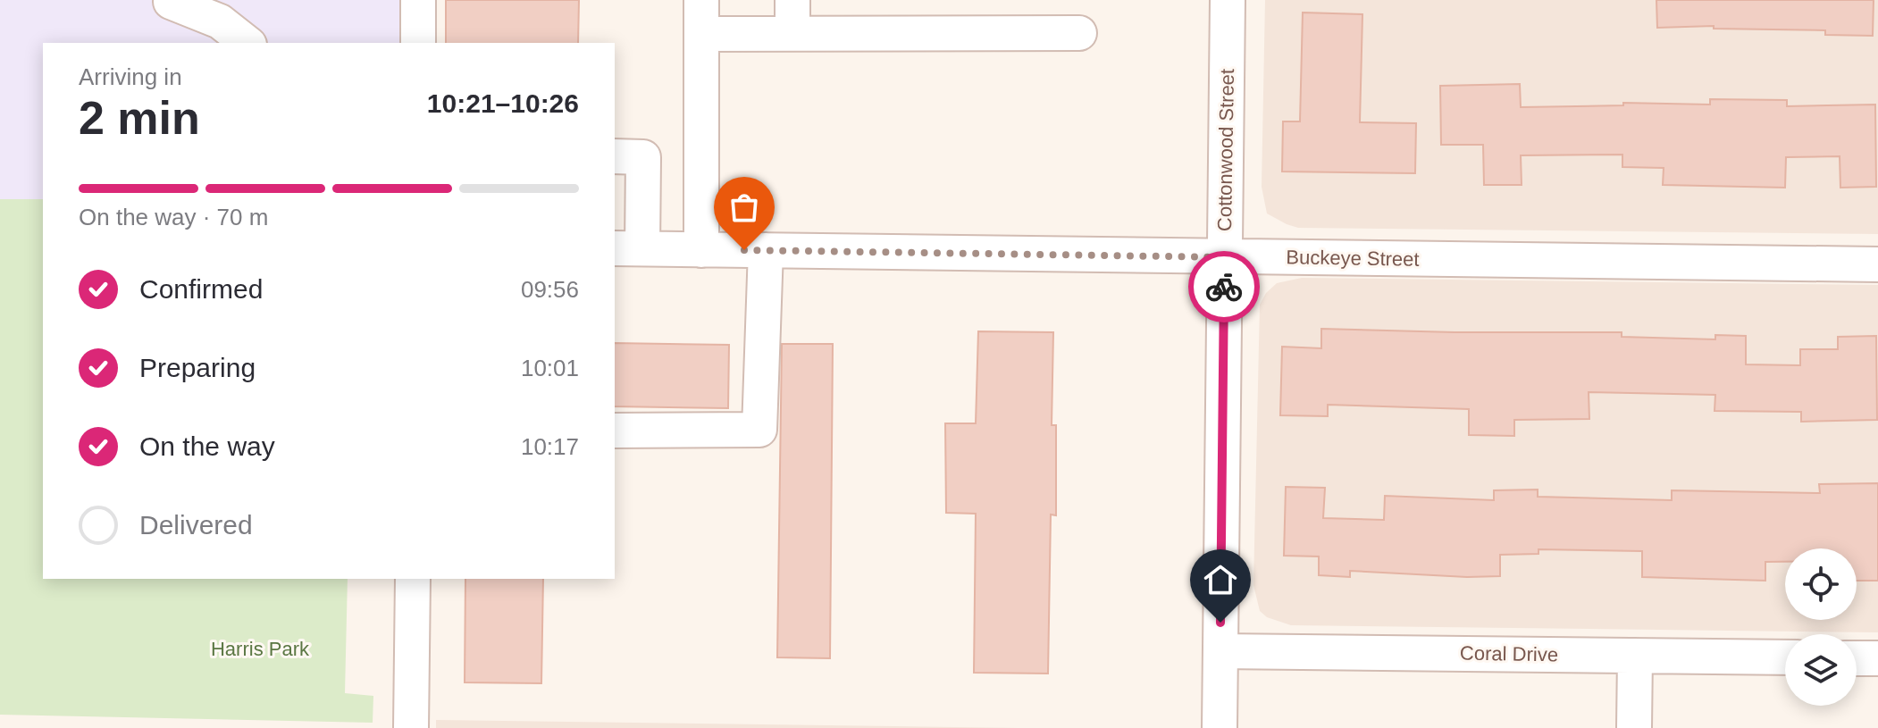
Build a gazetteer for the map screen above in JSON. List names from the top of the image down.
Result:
{
  "streets": {
    "street": ["Cottonwood Street", "Buckeye Street", "Coral Drive"]
  },
  "crossings": [
    ["Cottonwood Street", "Buckeye Street"],
    ["Cottonwood Street", "Coral Drive"]
  ],
  "parks": ["Harris Park"],
  "page": {
    "heading": ["2 min", "Arriving in", "10:21–10:26"],
    "bar": "On the way · 70 m",
    "list": [
      ["Confirmed", "09:56"],
      ["Preparing", "10:01"],
      ["On the way", "10:17"],
      "Delivered"
    ]
  }
}
